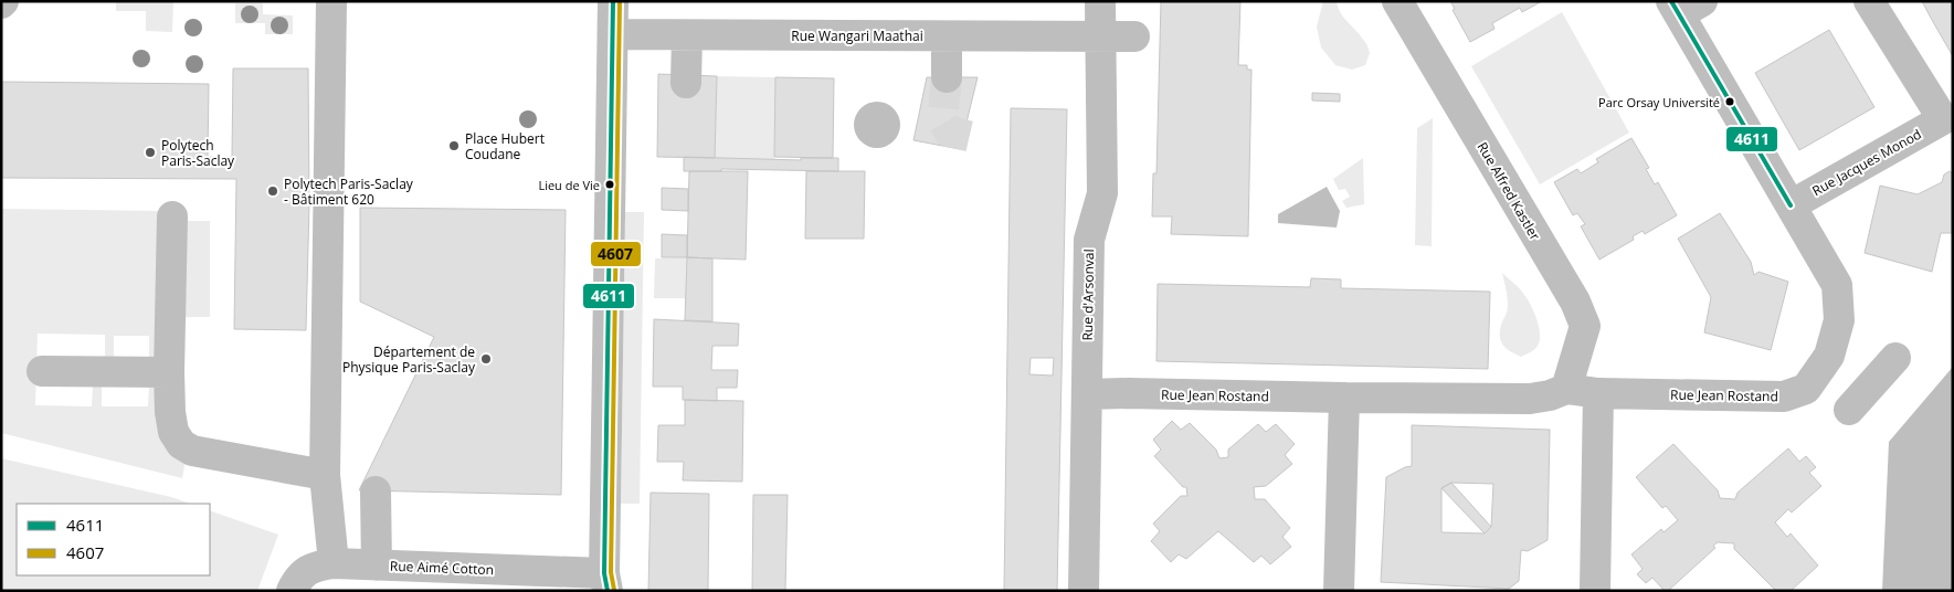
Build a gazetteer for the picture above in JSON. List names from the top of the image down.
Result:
{
  "streets": {
    "street": [
      "Rue Wangari Maathai",
      "Rue Jacques Monod",
      "Rue Alfred Kastler",
      "Rue d'Arsonval",
      "Rue Jean Rostand",
      "Rue Aimé Cotton"
    ]
  },
  "crossings": [
    ["Rue Wangari Maathai", "Rue d'Arsonval"],
    ["Rue Jacques Monod", "Rue Jean Rostand"],
    ["Rue Alfred Kastler", "Rue Jean Rostand"],
    ["Rue d'Arsonval", "Rue Jean Rostand"]
  ],
  "places": [
    "Parc Orsay Université",
    "Place Hubert Coudane",
    "Polytech Paris-Saclay",
    "Lieu de Vie",
    "Polytech Paris-Saclay - Bâtiment 620",
    "Département de Physique Paris-Saclay"
  ],
  "lines": ["transit line 4611", "transit line 4607"],
  "legend": ["4611", "4607"]
}
